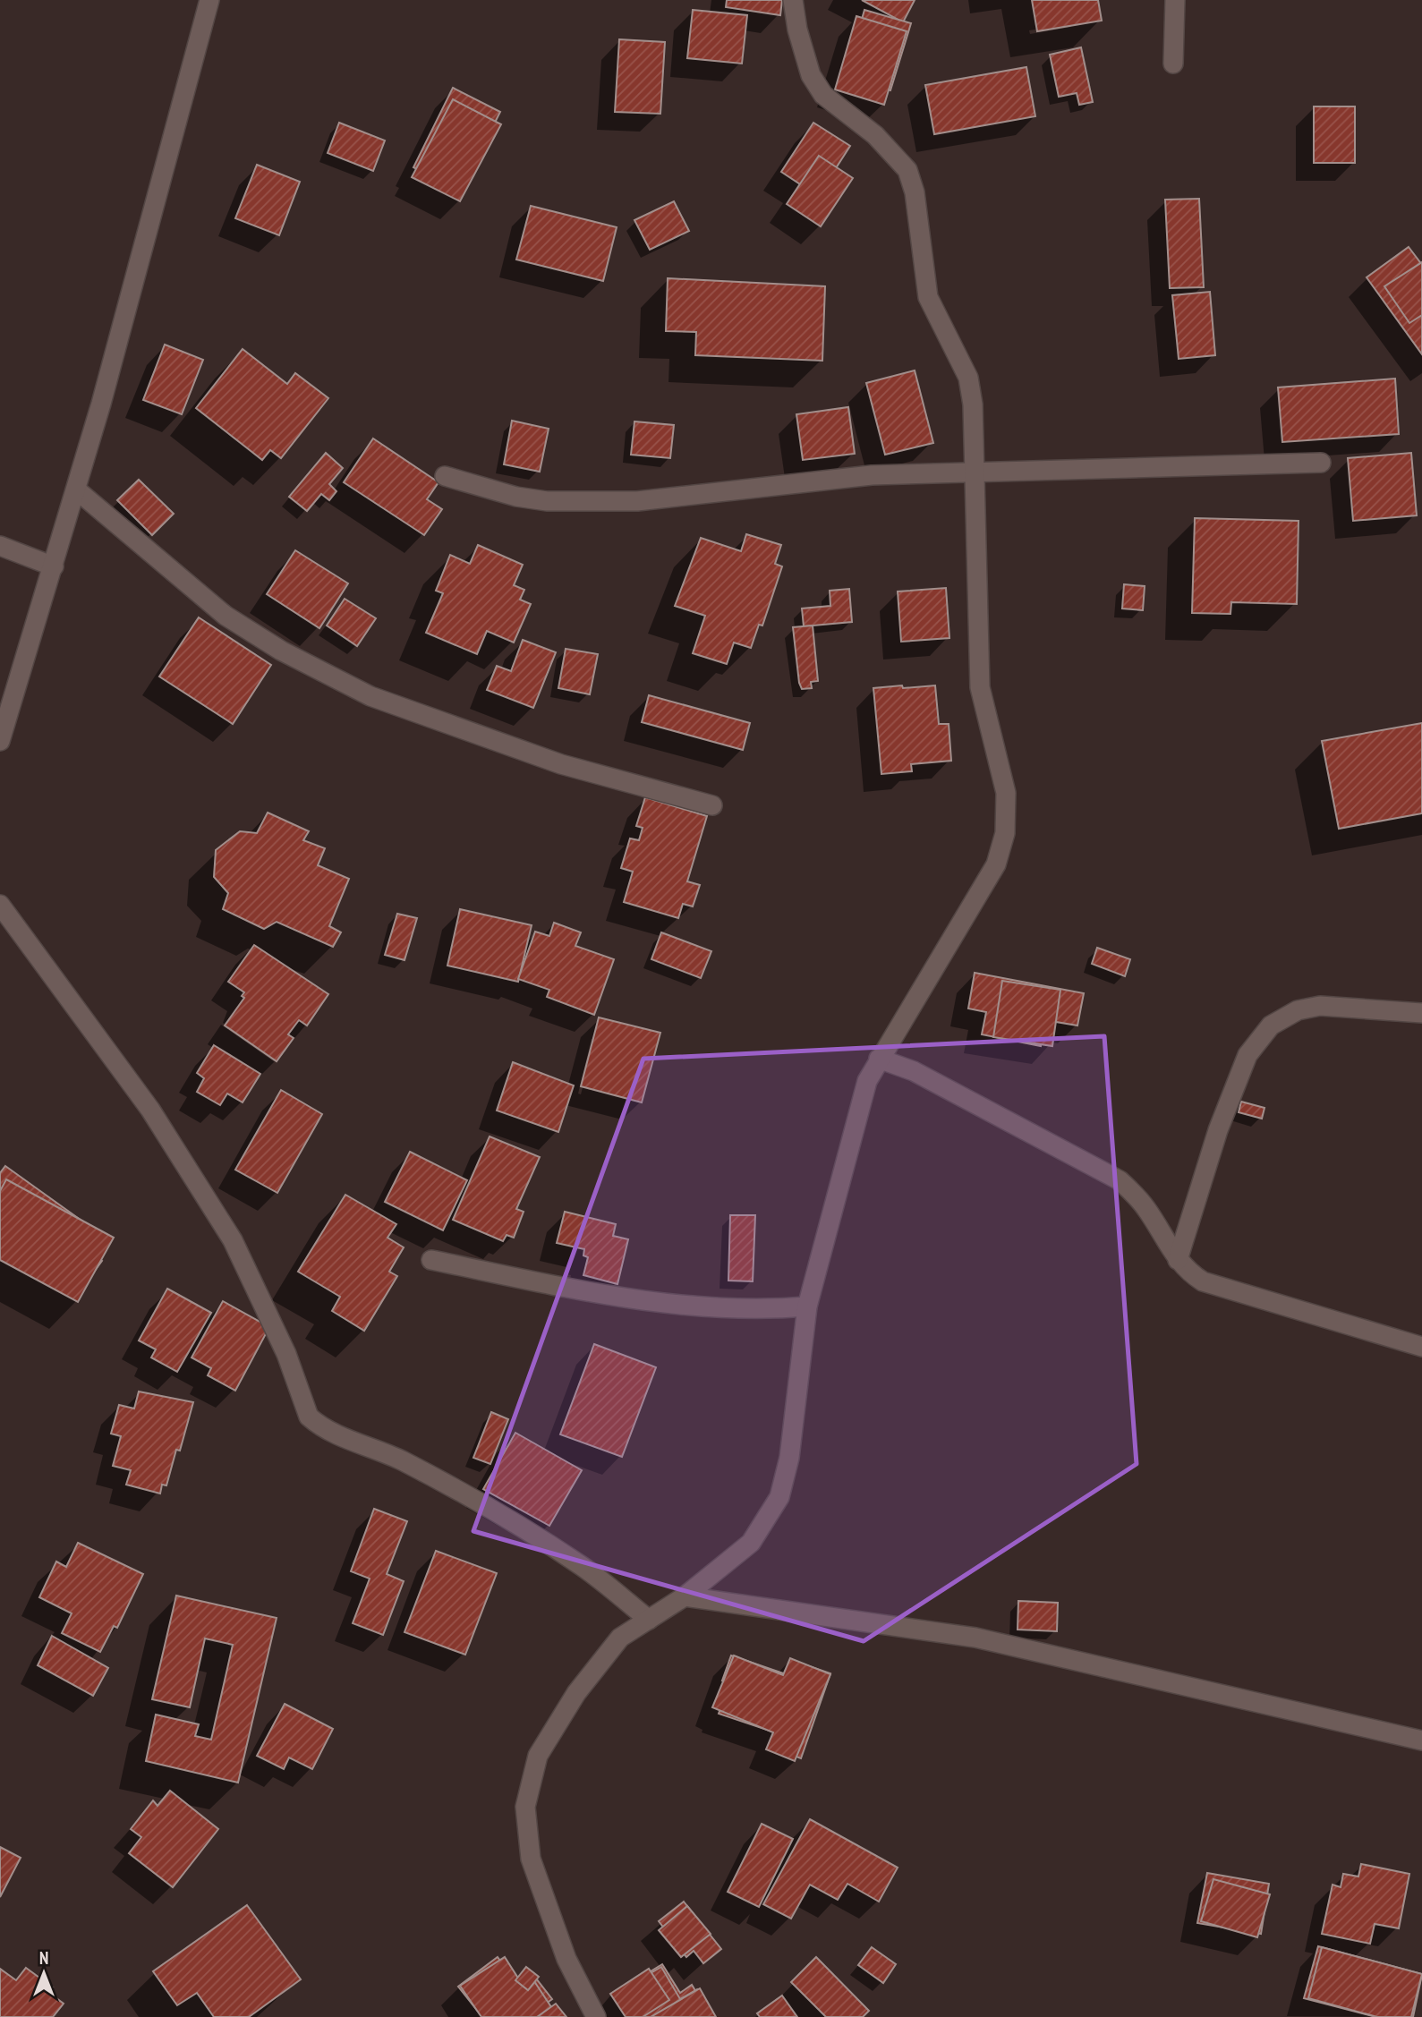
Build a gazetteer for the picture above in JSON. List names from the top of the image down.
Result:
{
  "north": "top"
}
